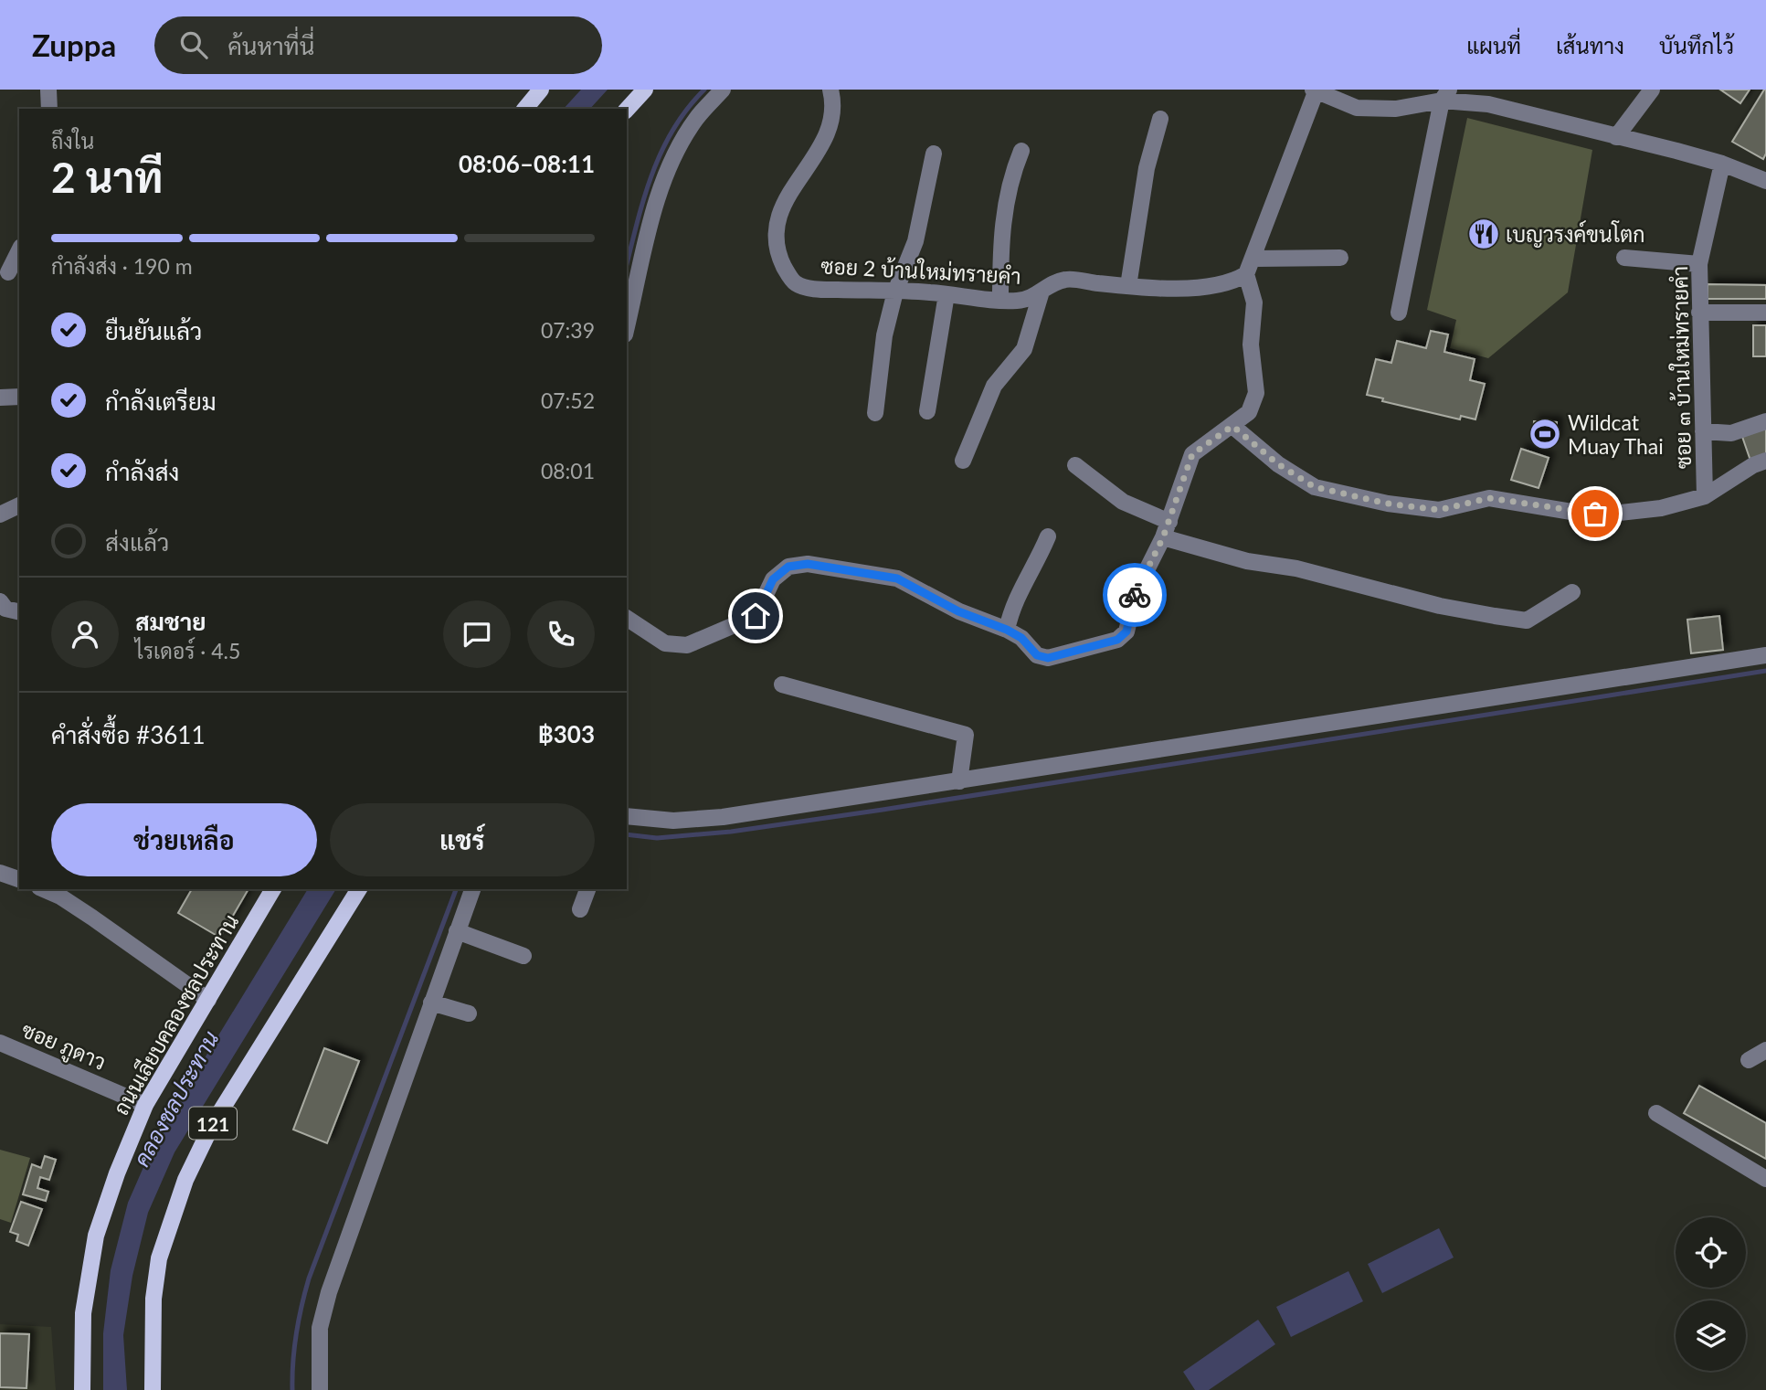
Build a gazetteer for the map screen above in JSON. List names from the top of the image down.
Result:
{
  "streets": {
    "main road": ["ถนนเลียบคลองชลประทาน", "121"],
    "street": ["ซอย 2 บ้านใหม่ทรายคำ", "ซอย ๓ บ้านใหม่ทรายคำ", "ซอย ภูดาว"]
  },
  "crossings": [
    ["ถนนเลียบคลองชลประทาน", "ซอย ภูดาว"]
  ],
  "water": ["คลองชลประทาน"],
  "places": {
    "restaurant": ["เบญวรงค์ขนโตก"],
    "sports": ["Wildcat Muay Thai"]
  },
  "page": {
    "header": "Zuppa",
    "search": "ค้นหาที่นี่",
    "nav": ["แผนที่", "เส้นทาง", "บันทึกไว้"],
    "heading": ["2 นาที", "ถึงใน", "08:06–08:11"],
    "panel": [
      "สมชาย",
      "ไรเดอร์ · 4.5",
      "คำสั่งซื้อ #3611",
      "฿303"
    ],
    "bar": "กำลังส่ง · 190 m",
    "list": [
      ["ยืนยันแล้ว", "07:39"],
      ["กำลังเตรียม", "07:52"],
      ["กำลังส่ง", "08:01"],
      "ส่งแล้ว"
    ],
    "buttons": ["ช่วยเหลือ", "แชร์"]
  }
}
